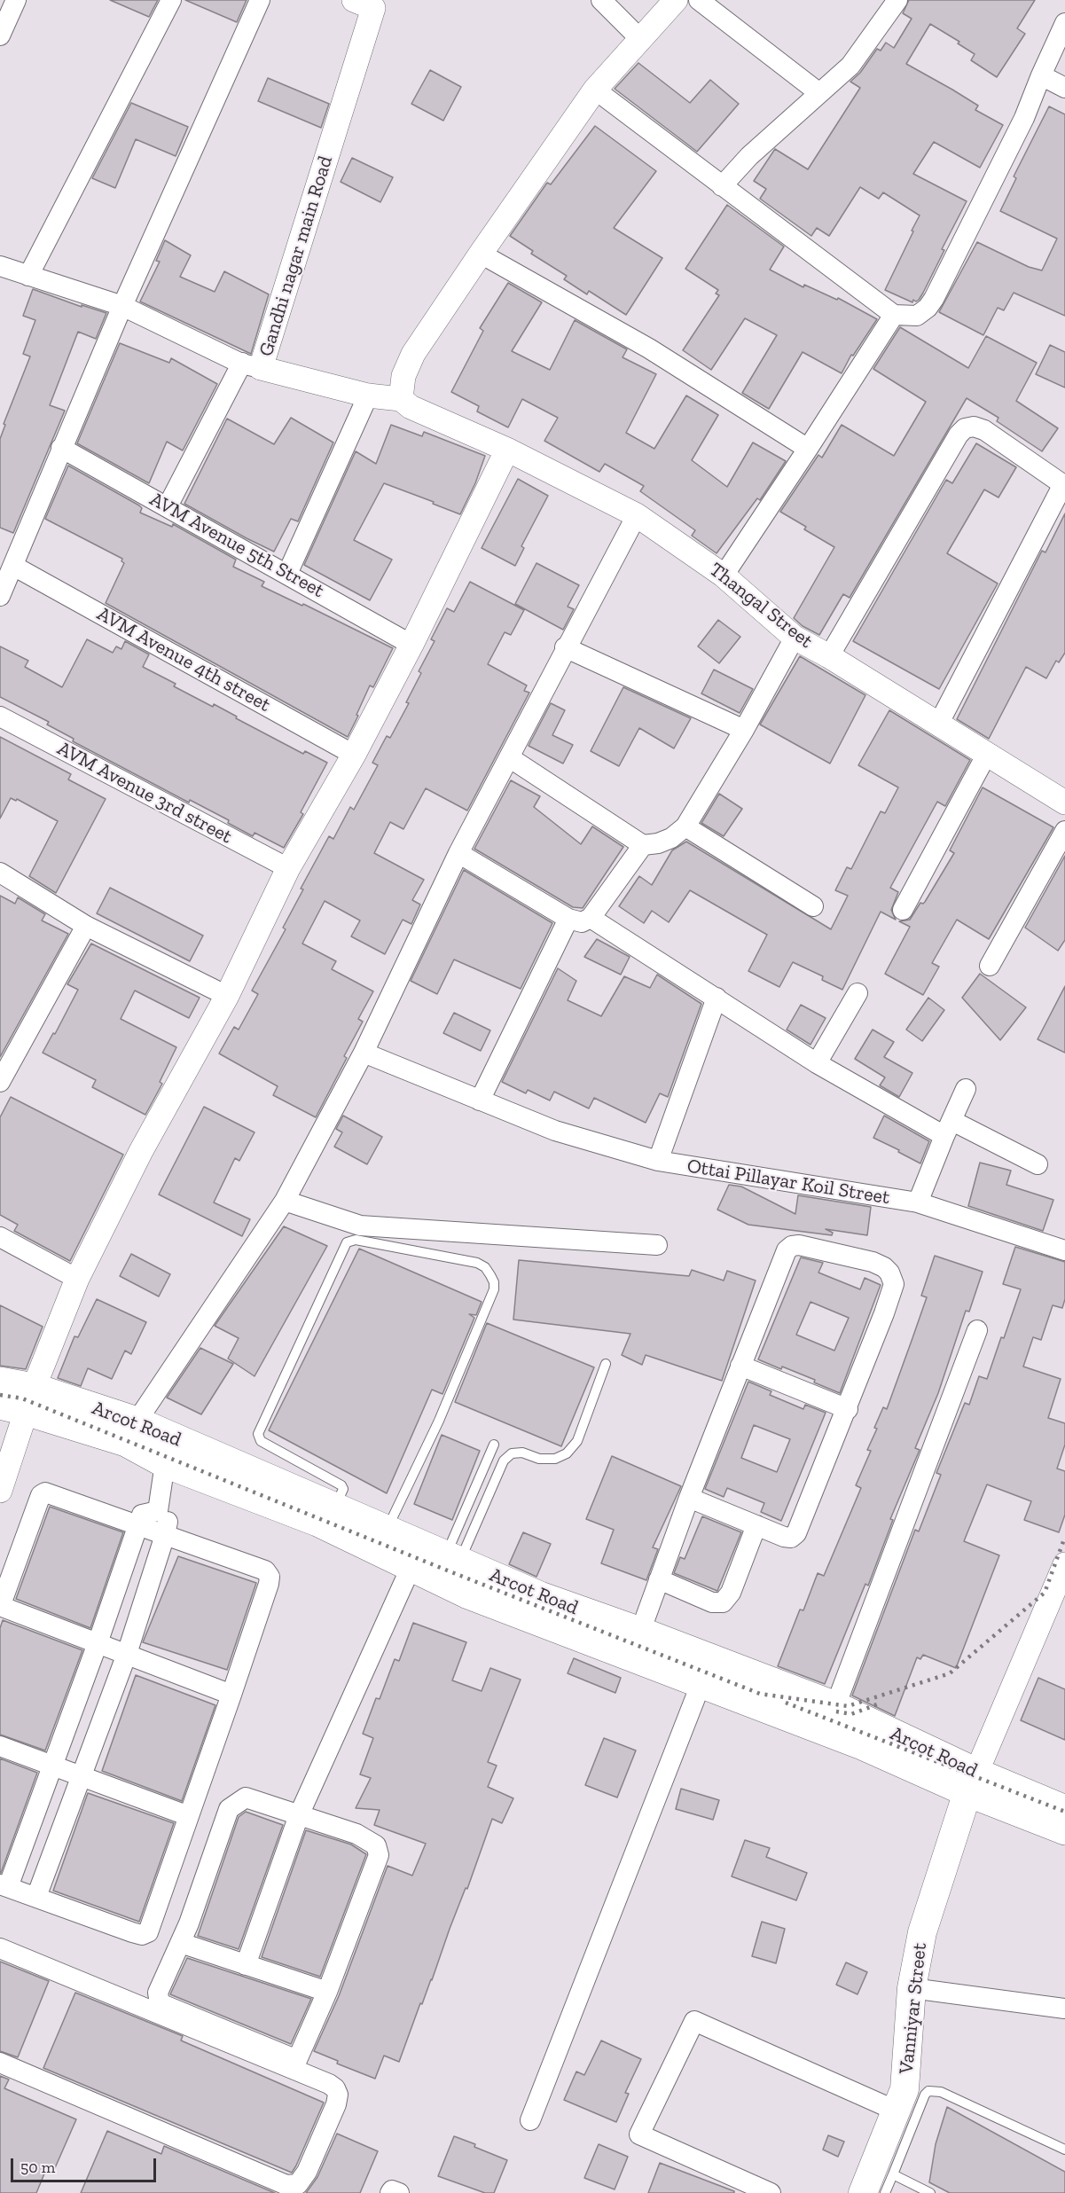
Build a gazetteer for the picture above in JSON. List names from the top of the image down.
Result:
{
  "streets": {
    "main road": ["Arcot Road", "Vanniyar Street"],
    "street": [
      "Gandhi nagar main Road",
      "AVM Avenue 5th Street",
      "Thangal Street",
      "AVM Avenue 4th street",
      "AVM Avenue 3rd street",
      "Ottai Pillayar Koil Street"
    ]
  },
  "crossings": [
    ["Gandhi nagar main Road", "Thangal Street"],
    ["Arcot Road", "Vanniyar Street"]
  ],
  "scale_bar": "50 m"
}
